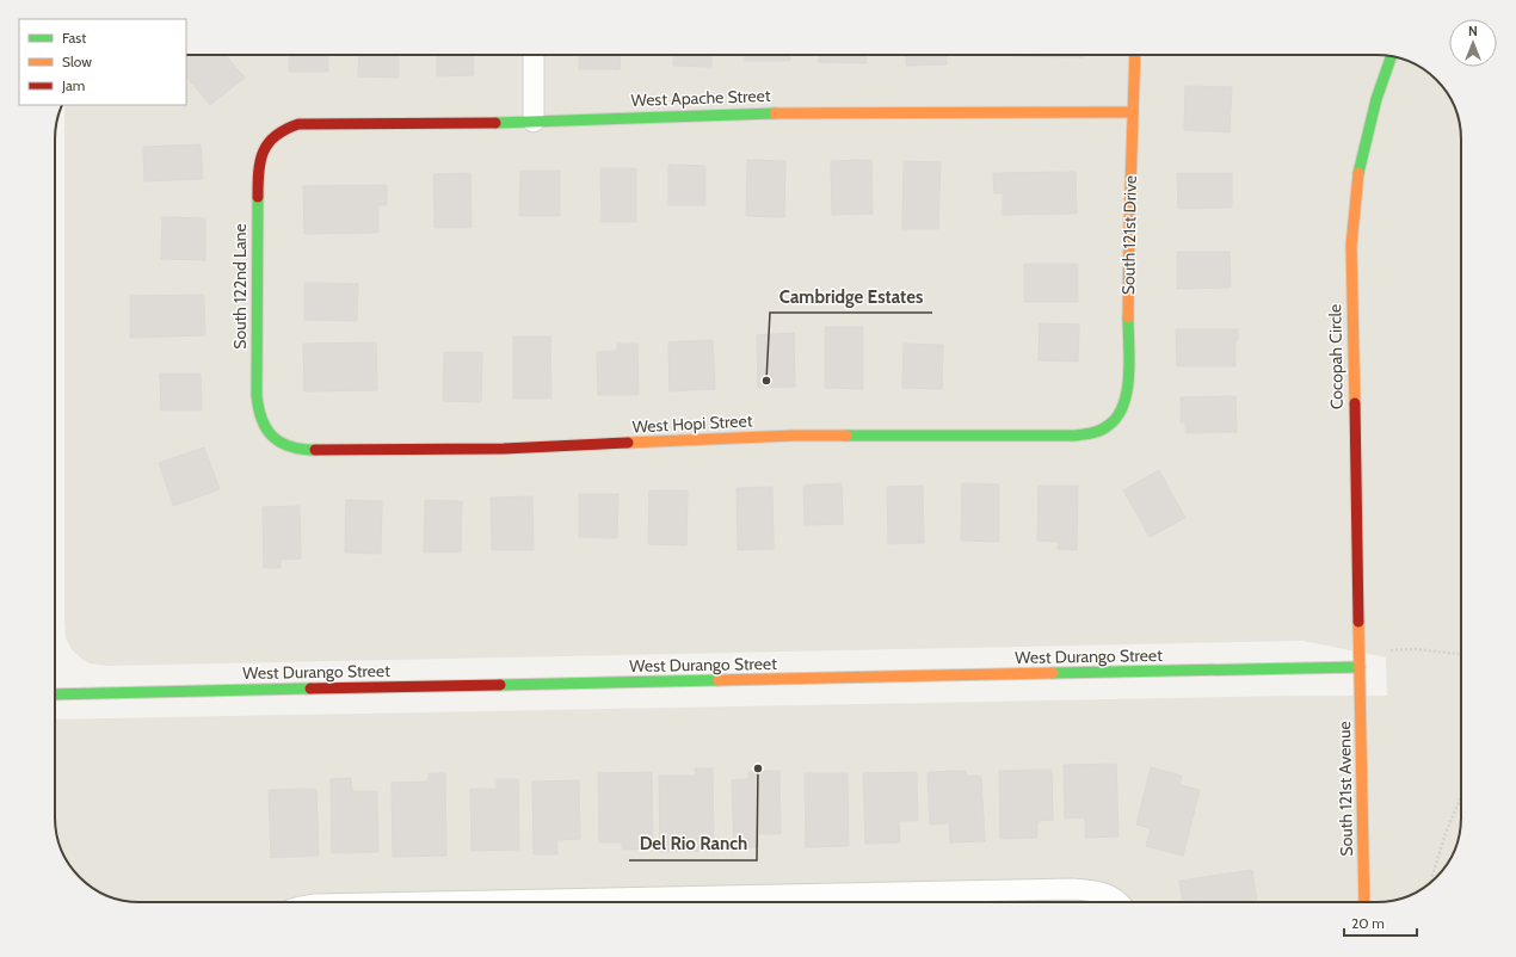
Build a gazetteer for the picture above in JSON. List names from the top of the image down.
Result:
{
  "streets": {
    "street": [
      "West Apache Street",
      "South 121st Drive",
      "South 122nd Lane",
      "Cocopah Circle",
      "West Hopi Street",
      "West Durango Street",
      "South 121st Avenue"
    ]
  },
  "crossings": [
    ["West Apache Street", "South 121st Drive"],
    ["West Apache Street", "South 122nd Lane"],
    ["South 121st Drive", "West Hopi Street"],
    ["South 122nd Lane", "West Hopi Street"],
    ["Cocopah Circle", "West Durango Street"],
    ["Cocopah Circle", "South 121st Avenue"],
    ["West Durango Street", "South 121st Avenue"]
  ],
  "places": ["Cambridge Estates", "Del Rio Ranch"],
  "legend": ["Fast", "Slow", "Jam"],
  "scale_bar": "20 m",
  "north": "top"
}
